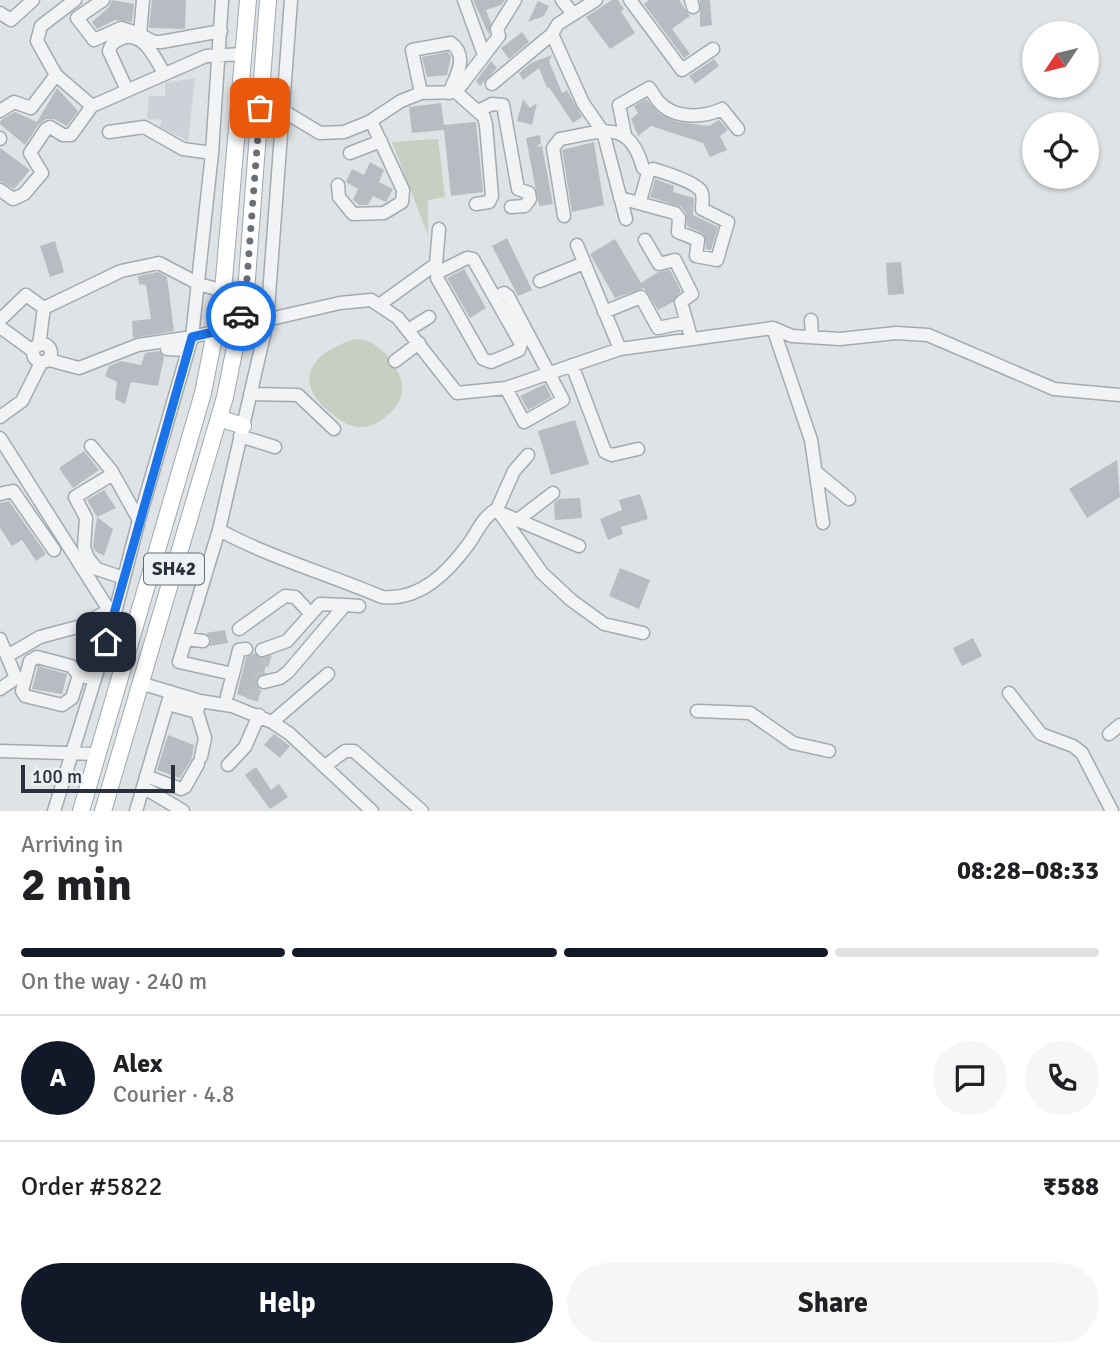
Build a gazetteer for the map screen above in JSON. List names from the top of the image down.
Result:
{
  "streets": {
    "main road": ["SH42"]
  },
  "scale_bar": "100 m",
  "north": "bottom left",
  "page": {
    "scale": "100 m",
    "heading": ["2 min", "Arriving in", "08:28–08:33"],
    "panel": [
      "Alex",
      "Courier · 4.8",
      "Order #5822",
      "₹588"
    ],
    "bar": "On the way · 240 m",
    "round": "A",
    "buttons": ["Help", "Share"]
  }
}
